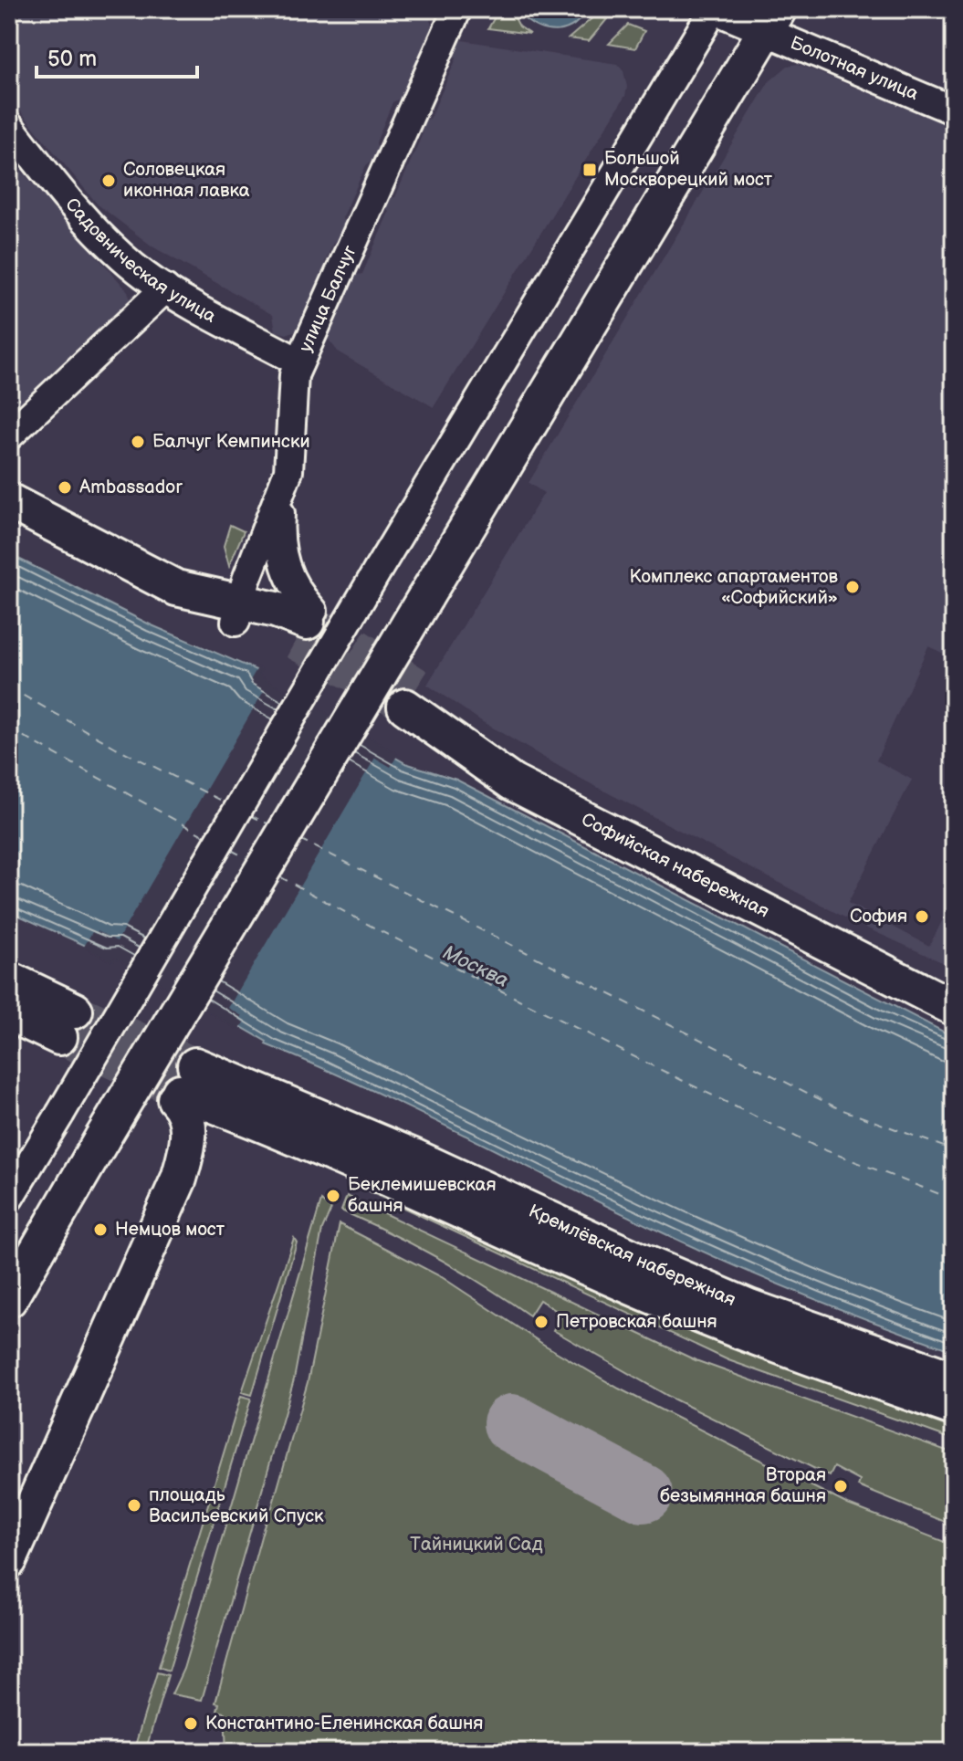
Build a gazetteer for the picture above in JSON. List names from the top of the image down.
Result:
{
  "streets": {
    "main road": ["Софийская набережная", "Кремлёвская набережная"],
    "street": ["Болотная улица", "Садовническая улица", "улица Балчуг"]
  },
  "crossings": [
    ["Садовническая улица", "улица Балчуг"]
  ],
  "water": ["Москва"],
  "parks": ["Тайницкий Сад"],
  "places": {
    "transit": ["Большой Москворецкий мост"],
    "other": [
      "Соловецкая иконная лавка",
      "Балчуг Кемпински",
      "Ambassador",
      "Комплекс апартаментов «Софийский»",
      "София",
      "Беклемишевская башня",
      "Немцов мост",
      "Петровская башня",
      "Вторая безымянная башня",
      "площадь Васильевский Спуск",
      "Константино-Еленинская башня"
    ]
  },
  "scale_bar": "50 m"
}
